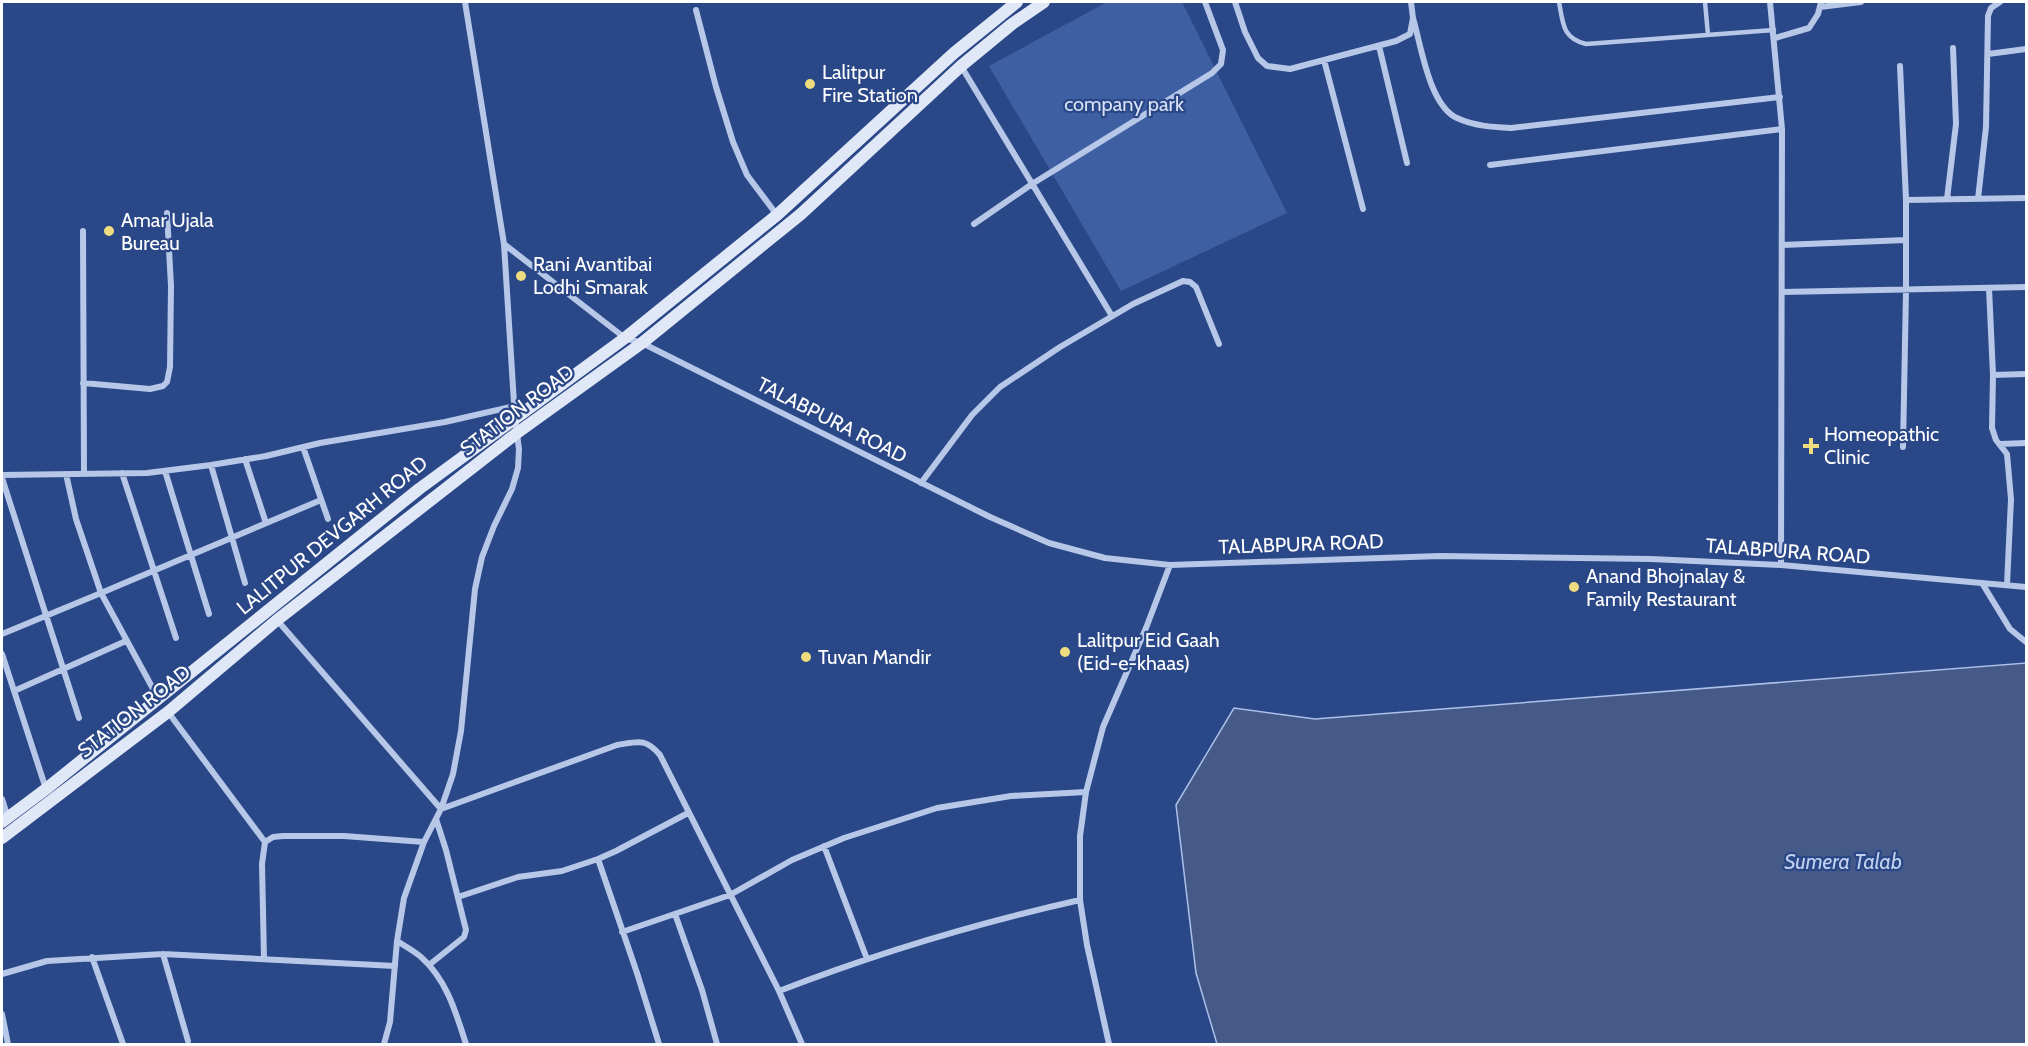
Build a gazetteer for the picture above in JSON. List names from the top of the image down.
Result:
{
  "streets": {
    "main road": ["STATION ROAD", "LALITPUR DEVGARH ROAD"],
    "street": ["TALABPURA ROAD"]
  },
  "crossings": [
    ["STATION ROAD", "TALABPURA ROAD"],
    ["TALABPURA ROAD", "LALITPUR DEVGARH ROAD"]
  ],
  "water": ["Sumera Talab"],
  "parks": ["company park"],
  "places": {
    "other": [
      "Lalitpur Fire Station",
      "Amar Ujala Bureau",
      "Rani Avantibai Lodhi Smarak",
      "Anand Bhojnalay & Family Restaurant",
      "Lalitpur Eid Gaah (Eid-e-khaas)",
      "Tuvan Mandir"
    ],
    "health": ["Homeopathic Clinic"]
  }
}
